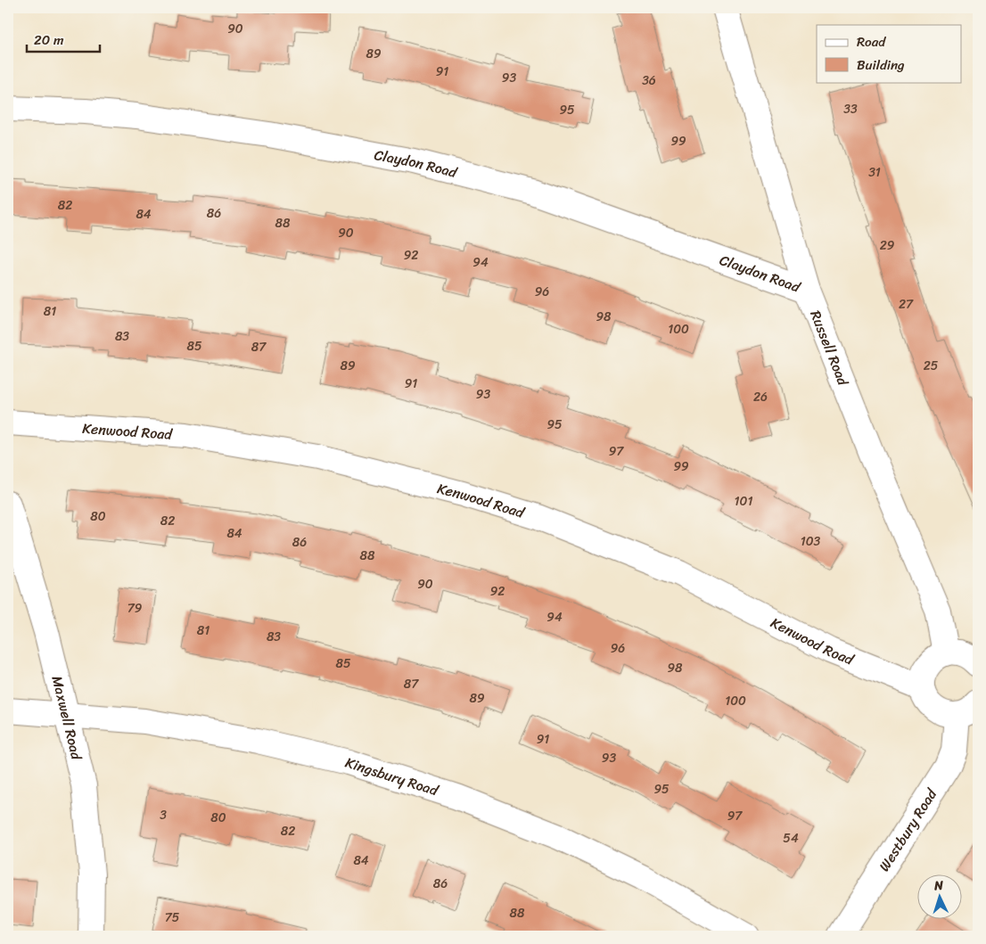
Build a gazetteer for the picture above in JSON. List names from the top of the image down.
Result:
{
  "streets": {
    "street": [
      "Claydon Road",
      "Russell Road",
      "Kenwood Road",
      "Maxwell Road",
      "Kingsbury Road",
      "Westbury Road"
    ]
  },
  "crossings": [
    ["Claydon Road", "Russell Road"],
    ["Maxwell Road", "Kingsbury Road"]
  ],
  "house_numbers": [
    "90",
    "89",
    "91",
    "93",
    "36",
    "33",
    "95",
    "99",
    "31",
    "82",
    "86",
    "84",
    "88",
    "90",
    "29",
    "92",
    "94",
    "96",
    "27",
    "81",
    "98",
    "100",
    "83",
    "85",
    "87",
    "89",
    "25",
    "91",
    "93",
    "26",
    "95",
    "97",
    "99",
    "101",
    "80",
    "82",
    "84",
    "103",
    "86",
    "88",
    "90",
    "92",
    "79",
    "94",
    "81",
    "83",
    "96",
    "85",
    "98",
    "87",
    "89",
    "100",
    "91",
    "93",
    "95",
    "3",
    "97",
    "80",
    "82",
    "54",
    "84",
    "86",
    "88",
    "75"
  ],
  "legend": ["Road", "Building"],
  "scale_bar": "20 m",
  "north": "top"
}
